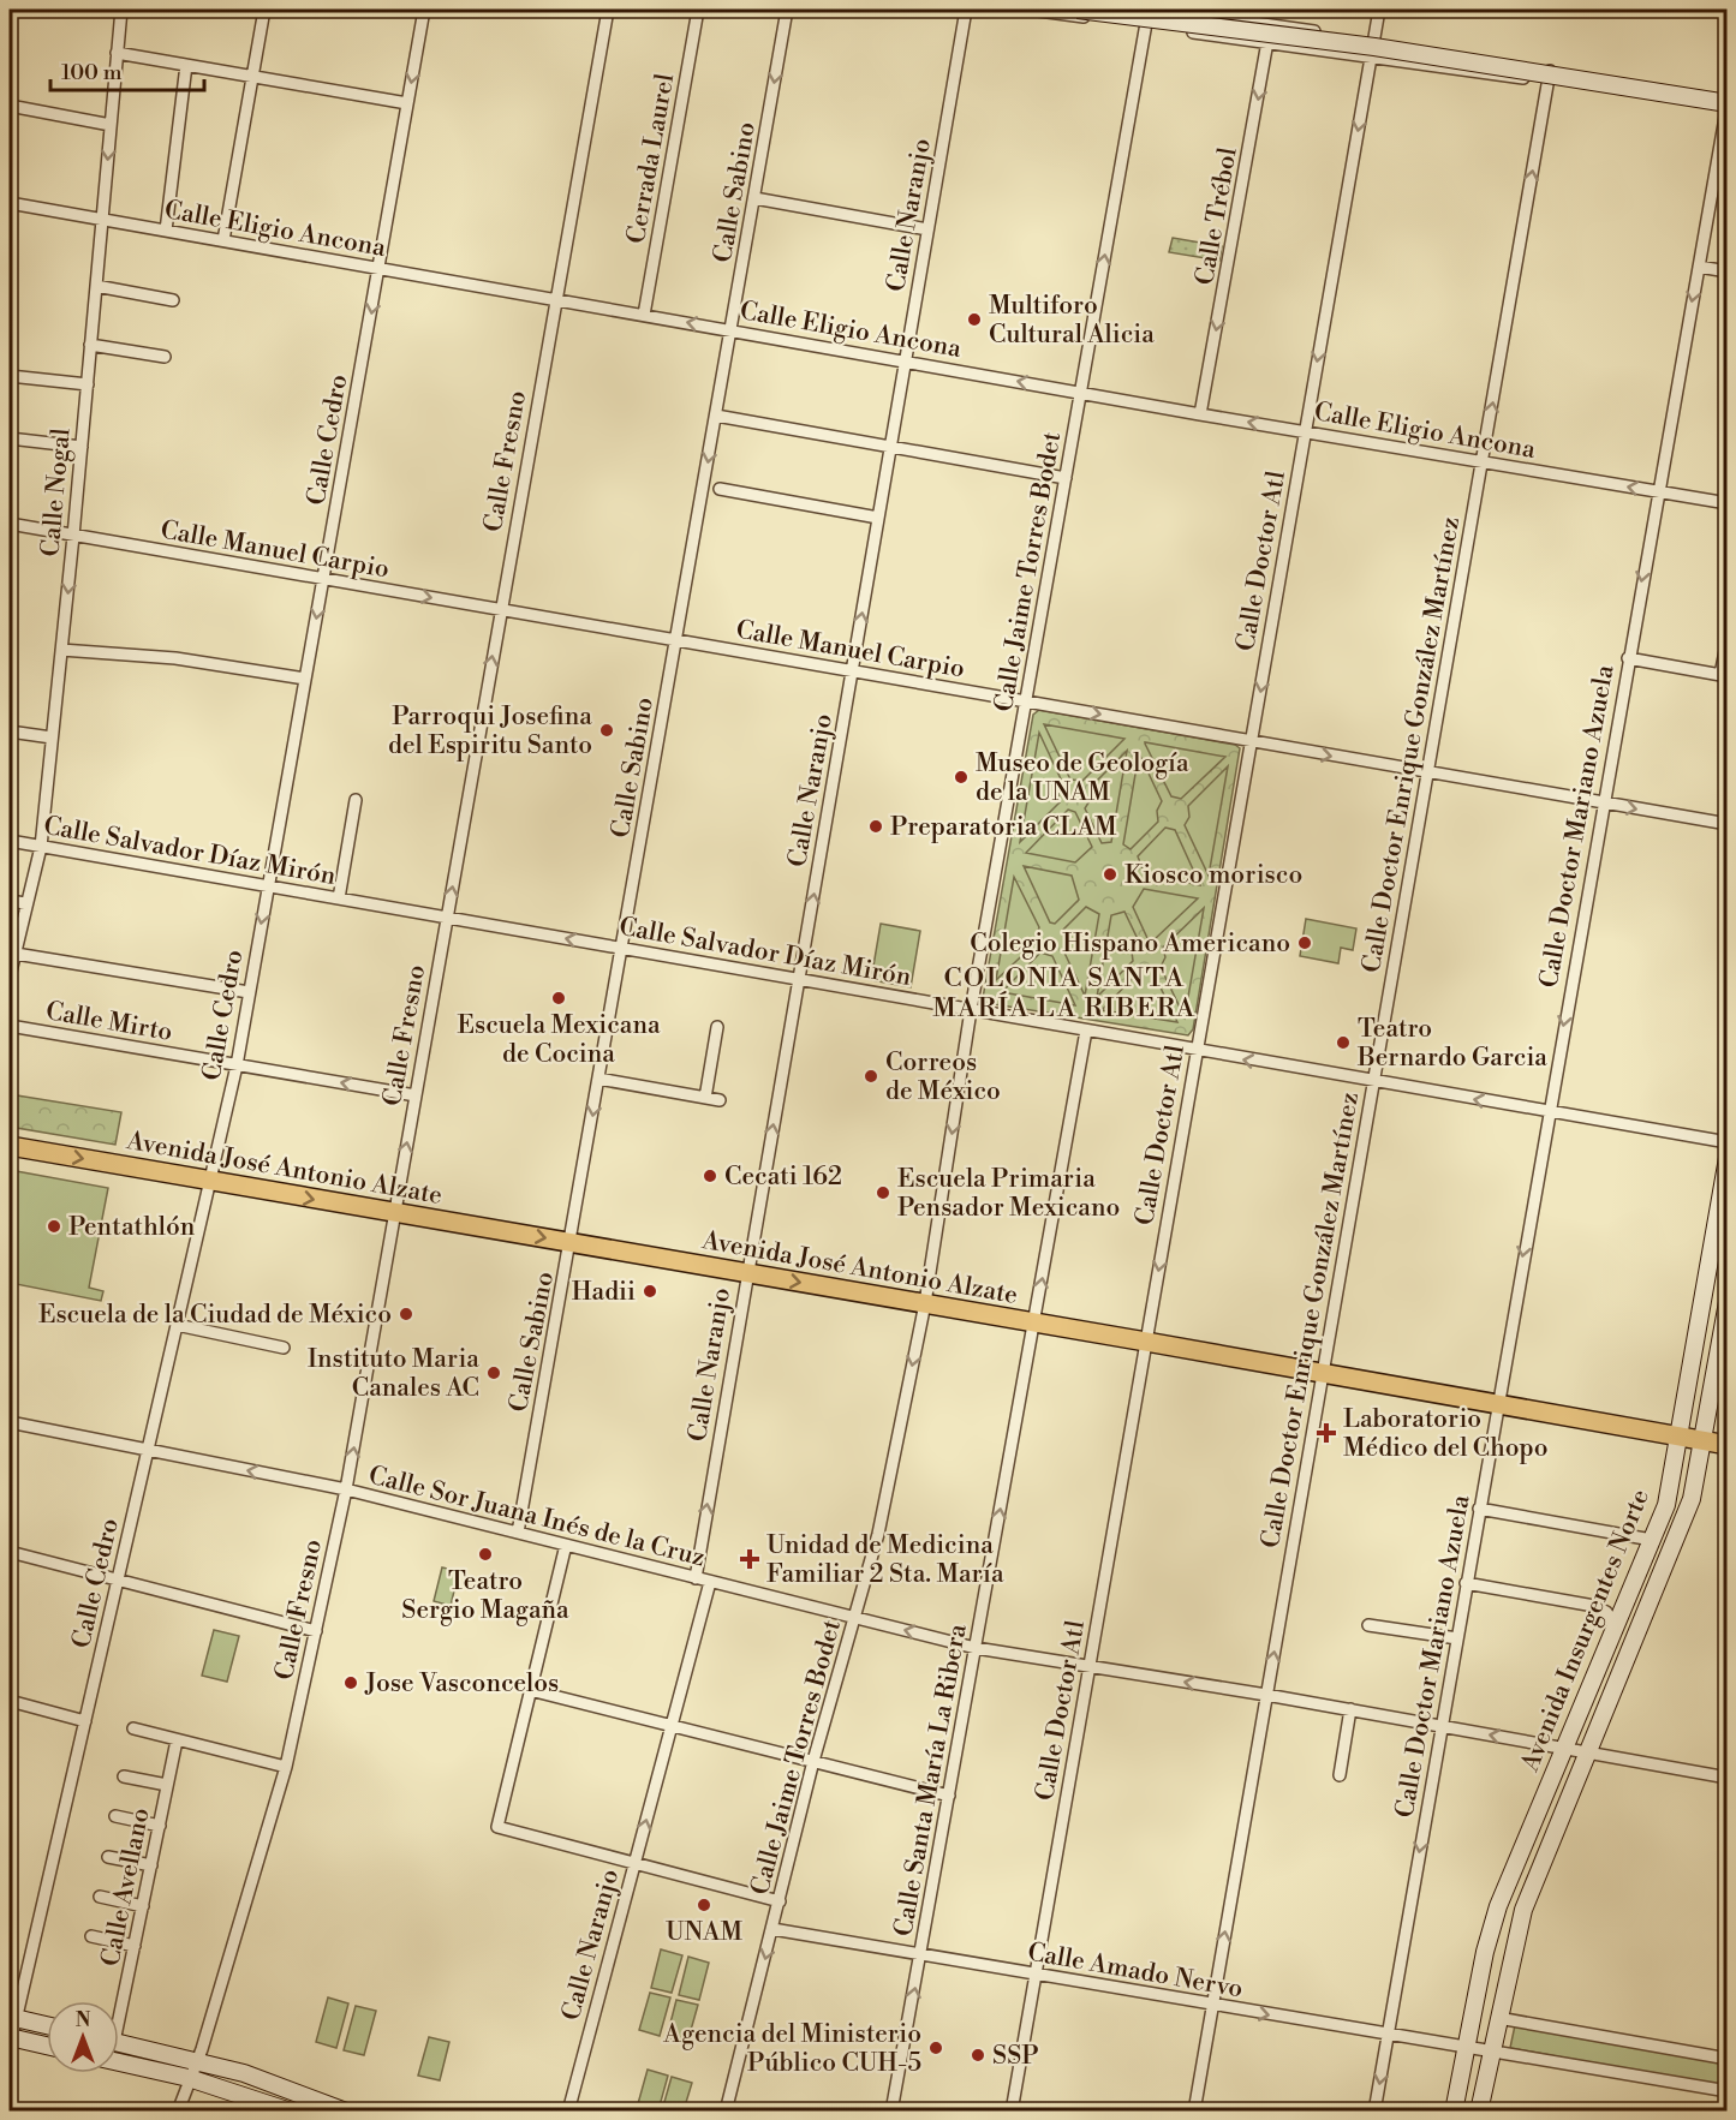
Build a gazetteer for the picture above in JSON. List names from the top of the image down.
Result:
{
  "streets": {
    "main road": ["Avenida José Antonio Alzate", "Avenida Insurgentes Norte"],
    "street": [
      "Cerrada Laurel",
      "Calle Sabino",
      "Calle Naranjo",
      "Calle Trébol",
      "Calle Eligio Ancona",
      "Calle Cedro",
      "Calle Fresno",
      "Calle Nogal",
      "Calle Manuel Carpio",
      "Calle Doctor Atl",
      "Calle Jaime Torres Bodet",
      "Calle Doctor Enrique González Martínez",
      "Calle Doctor Mariano Azuela",
      "Calle Salvador Díaz Mirón",
      "Calle Mirto",
      "Calle Sor Juana Inés de la Cruz",
      "Calle Santa María La Ribera",
      "Calle Avellano",
      "Calle Amado Nervo"
    ]
  },
  "crossings": [
    ["Cerrada Laurel", "Calle Eligio Ancona"],
    ["Calle Sabino", "Calle Eligio Ancona"],
    ["Calle Sabino", "Calle Manuel Carpio"],
    ["Calle Sabino", "Calle Salvador Díaz Mirón"],
    ["Calle Sabino", "Avenida José Antonio Alzate"],
    ["Calle Sabino", "Calle Sor Juana Inés de la Cruz"],
    ["Calle Naranjo", "Calle Eligio Ancona"],
    ["Calle Naranjo", "Calle Manuel Carpio"],
    ["Calle Naranjo", "Calle Salvador Díaz Mirón"],
    ["Calle Naranjo", "Avenida José Antonio Alzate"],
    ["Calle Naranjo", "Calle Sor Juana Inés de la Cruz"],
    ["Calle Trébol", "Calle Eligio Ancona"],
    ["Calle Eligio Ancona", "Calle Cedro"],
    ["Calle Eligio Ancona", "Calle Fresno"],
    ["Calle Eligio Ancona", "Calle Nogal"],
    ["Calle Eligio Ancona", "Calle Doctor Atl"],
    ["Calle Eligio Ancona", "Calle Jaime Torres Bodet"],
    ["Calle Eligio Ancona", "Calle Doctor Enrique González Martínez"],
    ["Calle Eligio Ancona", "Calle Doctor Mariano Azuela"],
    ["Calle Cedro", "Calle Manuel Carpio"],
    ["Calle Cedro", "Calle Salvador Díaz Mirón"],
    ["Calle Cedro", "Calle Mirto"],
    ["Calle Cedro", "Avenida José Antonio Alzate"],
    ["Calle Cedro", "Calle Sor Juana Inés de la Cruz"],
    ["Calle Fresno", "Calle Manuel Carpio"],
    ["Calle Fresno", "Calle Salvador Díaz Mirón"],
    ["Calle Fresno", "Calle Mirto"],
    ["Calle Fresno", "Avenida José Antonio Alzate"],
    ["Calle Fresno", "Calle Sor Juana Inés de la Cruz"],
    ["Calle Nogal", "Calle Manuel Carpio"],
    ["Calle Nogal", "Calle Salvador Díaz Mirón"],
    ["Calle Manuel Carpio", "Calle Doctor Atl"],
    ["Calle Manuel Carpio", "Calle Jaime Torres Bodet"],
    ["Calle Manuel Carpio", "Calle Doctor Enrique González Martínez"],
    ["Calle Manuel Carpio", "Calle Doctor Mariano Azuela"],
    ["Calle Doctor Atl", "Calle Salvador Díaz Mirón"],
    ["Calle Doctor Atl", "Avenida José Antonio Alzate"],
    ["Calle Doctor Atl", "Calle Sor Juana Inés de la Cruz"],
    ["Calle Doctor Atl", "Calle Amado Nervo"],
    ["Calle Jaime Torres Bodet", "Calle Salvador Díaz Mirón"],
    ["Calle Jaime Torres Bodet", "Avenida José Antonio Alzate"],
    ["Calle Jaime Torres Bodet", "Calle Sor Juana Inés de la Cruz"],
    ["Calle Jaime Torres Bodet", "Calle Amado Nervo"],
    ["Calle Doctor Enrique González Martínez", "Calle Salvador Díaz Mirón"],
    ["Calle Doctor Enrique González Martínez", "Avenida José Antonio Alzate"],
    ["Calle Doctor Enrique González Martínez", "Calle Sor Juana Inés de la Cruz"],
    ["Calle Doctor Enrique González Martínez", "Calle Amado Nervo"],
    ["Calle Doctor Mariano Azuela", "Calle Salvador Díaz Mirón"],
    ["Calle Doctor Mariano Azuela", "Avenida José Antonio Alzate"],
    ["Calle Doctor Mariano Azuela", "Calle Sor Juana Inés de la Cruz"],
    ["Calle Doctor Mariano Azuela", "Calle Amado Nervo"],
    ["Calle Salvador Díaz Mirón", "Calle Santa María La Ribera"],
    ["Avenida José Antonio Alzate", "Avenida Insurgentes Norte"],
    ["Avenida José Antonio Alzate", "Calle Santa María La Ribera"],
    ["Calle Sor Juana Inés de la Cruz", "Avenida Insurgentes Norte"],
    ["Calle Sor Juana Inés de la Cruz", "Calle Santa María La Ribera"],
    ["Avenida Insurgentes Norte", "Calle Amado Nervo"],
    ["Calle Santa María La Ribera", "Calle Amado Nervo"]
  ],
  "one_way": [
    "Calle Sabino",
    "Calle Naranjo",
    "Calle Trébol",
    "Calle Manuel Carpio",
    "Calle Doctor Atl",
    "Calle Doctor Enrique González Martínez",
    "Calle Doctor Mariano Azuela",
    "Calle Mirto",
    "Avenida José Antonio Alzate",
    "Calle Sor Juana Inés de la Cruz",
    "Calle Santa María La Ribera"
  ],
  "districts": ["COLONIA SANTA MARÍA LA RIBERA"],
  "places": {
    "other": [
      "Multiforo Cultural Alicia",
      "Parroqui Josefina del Espiritu Santo",
      "Museo de Geología de la UNAM",
      "Preparatoria CLAM",
      "Kiosco morisco",
      "Colegio Hispano Americano",
      "Escuela Mexicana de Cocina",
      "Teatro Bernardo Garcia",
      "Correos de México",
      "Cecati 162",
      "Escuela Primaria Pensador Mexicano",
      "Pentathlón",
      "Hadii",
      "Escuela de la Ciudad de México",
      "Instituto Maria Canales AC",
      "Teatro Sergio Magaña",
      "Jose Vasconcelos",
      "UNAM",
      "Agencia del Ministerio Público CUH-5",
      "SSP"
    ],
    "health": ["Laboratorio Médico del Chopo", "Unidad de Medicina Familiar 2 Sta. María"]
  },
  "scale_bar": "100 m",
  "north": "top"
}
